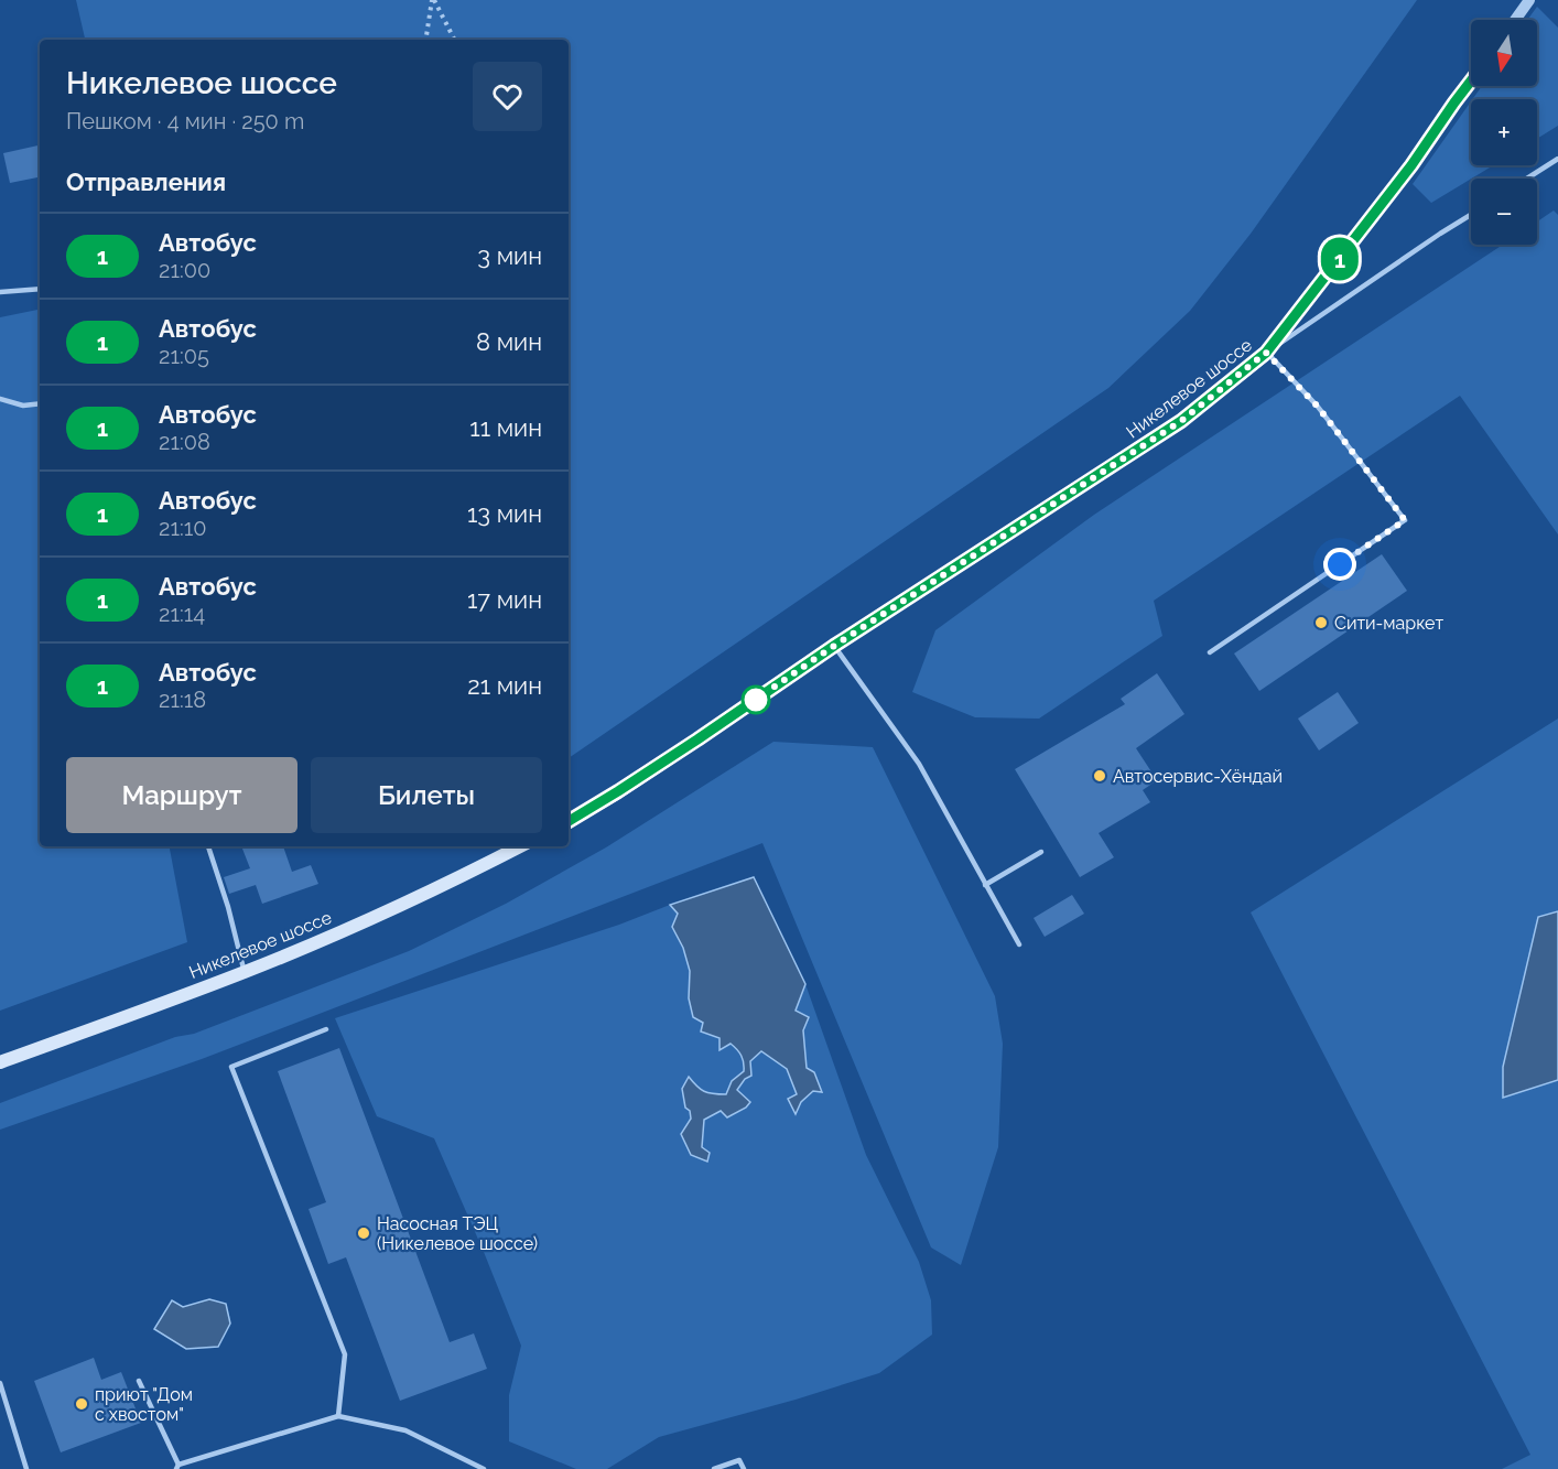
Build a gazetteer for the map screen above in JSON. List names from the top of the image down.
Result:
{
  "streets": {
    "main road": ["Никелевое шоссе"]
  },
  "places": [
    "Сити-маркет",
    "Автосервис-Хёндай",
    "Насосная ТЭЦ (Никелевое шоссе)",
    "приют \"Дом с хвостом\""
  ],
  "lines": ["bus line 1"],
  "north": "bottom",
  "page": {
    "on_map": "1",
    "map_buttons": ["+", "−"],
    "heading": [
      ["Никелевое шоссе", "Пешком · 4 мин · 250 m"],
      "Отправления"
    ],
    "list": [
      {
        "mark": "1",
        "name": "Автобус",
        "note": "21:00",
        "value": "3 мин"
      },
      {
        "mark": "1",
        "name": "Автобус",
        "note": "21:05",
        "value": "8 мин"
      },
      {
        "mark": "1",
        "name": "Автобус",
        "note": "21:08",
        "value": "11 мин"
      },
      {
        "mark": "1",
        "name": "Автобус",
        "note": "21:10",
        "value": "13 мин"
      },
      {
        "mark": "1",
        "name": "Автобус",
        "note": "21:14",
        "value": "17 мин"
      },
      {
        "mark": "1",
        "name": "Автобус",
        "note": "21:18",
        "value": "21 мин"
      }
    ],
    "buttons": ["Маршрут", "Билеты"]
  }
}
